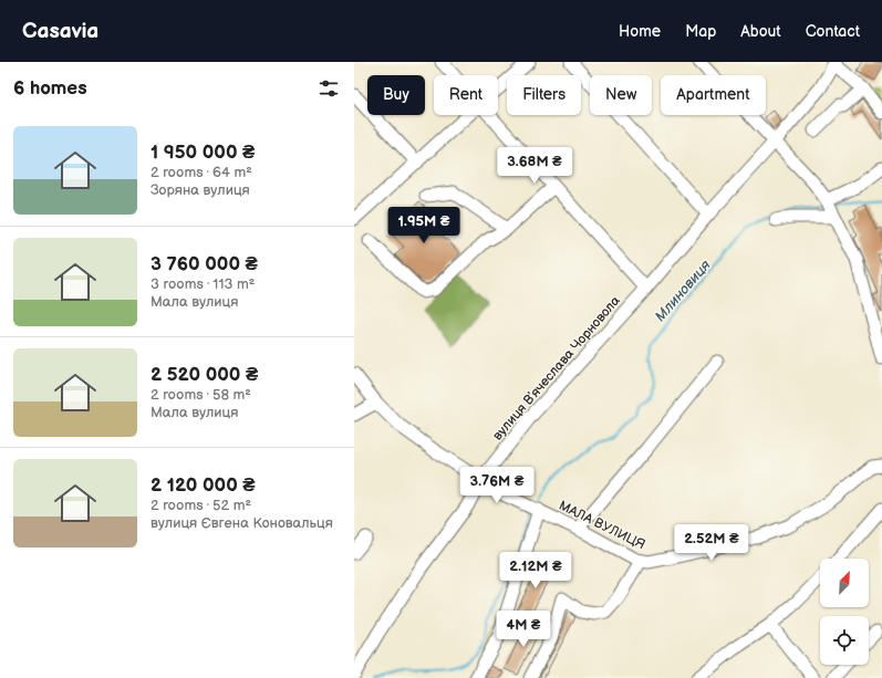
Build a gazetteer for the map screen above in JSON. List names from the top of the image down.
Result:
{
  "streets": {
    "street": ["вулиця Вʼячеслава Чорновола", "МАЛА ВУЛИЦЯ"]
  },
  "crossings": [
    ["вулиця Вʼячеслава Чорновола", "МАЛА ВУЛИЦЯ"]
  ],
  "water": ["Млиновиця"],
  "north": "top right",
  "page": {
    "header": "Casavia",
    "nav": [
      "Home",
      "Map",
      "About",
      "Contact"
    ],
    "heading": "6 homes",
    "chip": [
      "Buy",
      "Rent",
      "Filters",
      "New",
      "Apartment"
    ],
    "list": [
      {
        "name": "1 950 000 ₴",
        "note": "2 rooms · 64 m² · Зоряна вулиця"
      },
      {
        "name": "3 760 000 ₴",
        "note": "3 rooms · 113 m² · Мала вулиця"
      },
      {
        "name": "2 520 000 ₴",
        "note": "2 rooms · 58 m² · Мала вулиця"
      },
      {
        "name": "2 120 000 ₴",
        "note": "2 rooms · 52 m² · вулиця Євгена Коновальця"
      }
    ],
    "price": [
      "3.68M ₴",
      "1.95M ₴",
      "3.76M ₴",
      "2.52M ₴",
      "2.12M ₴",
      "4M ₴"
    ]
  }
}
